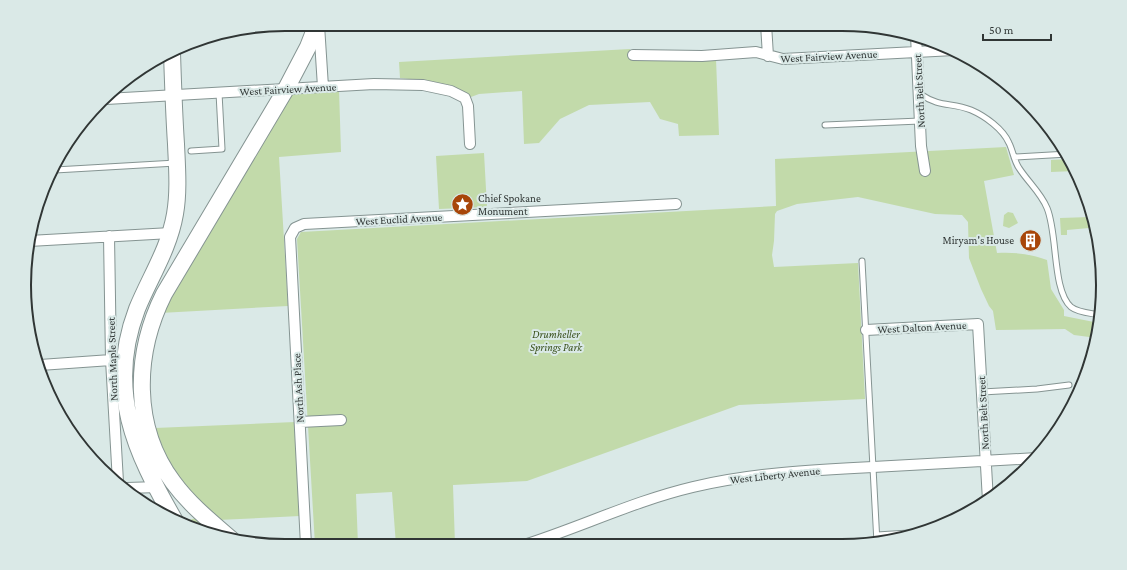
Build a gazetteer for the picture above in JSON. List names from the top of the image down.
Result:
{
  "streets": {
    "street": [
      "West Fairview Avenue",
      "North Belt Street",
      "West Euclid Avenue",
      "West Dalton Avenue",
      "North Maple Street",
      "North Ash Place",
      "West Liberty Avenue"
    ]
  },
  "crossings": [
    ["West Fairview Avenue", "North Belt Street"],
    ["North Belt Street", "West Dalton Avenue"],
    ["North Belt Street", "West Liberty Avenue"],
    ["West Euclid Avenue", "North Ash Place"]
  ],
  "parks": ["Drumheller Springs Park"],
  "places": {
    "place": ["Chief Spokane Monument"],
    "building": ["Miryam's House"]
  },
  "scale_bar": "50 m"
}
